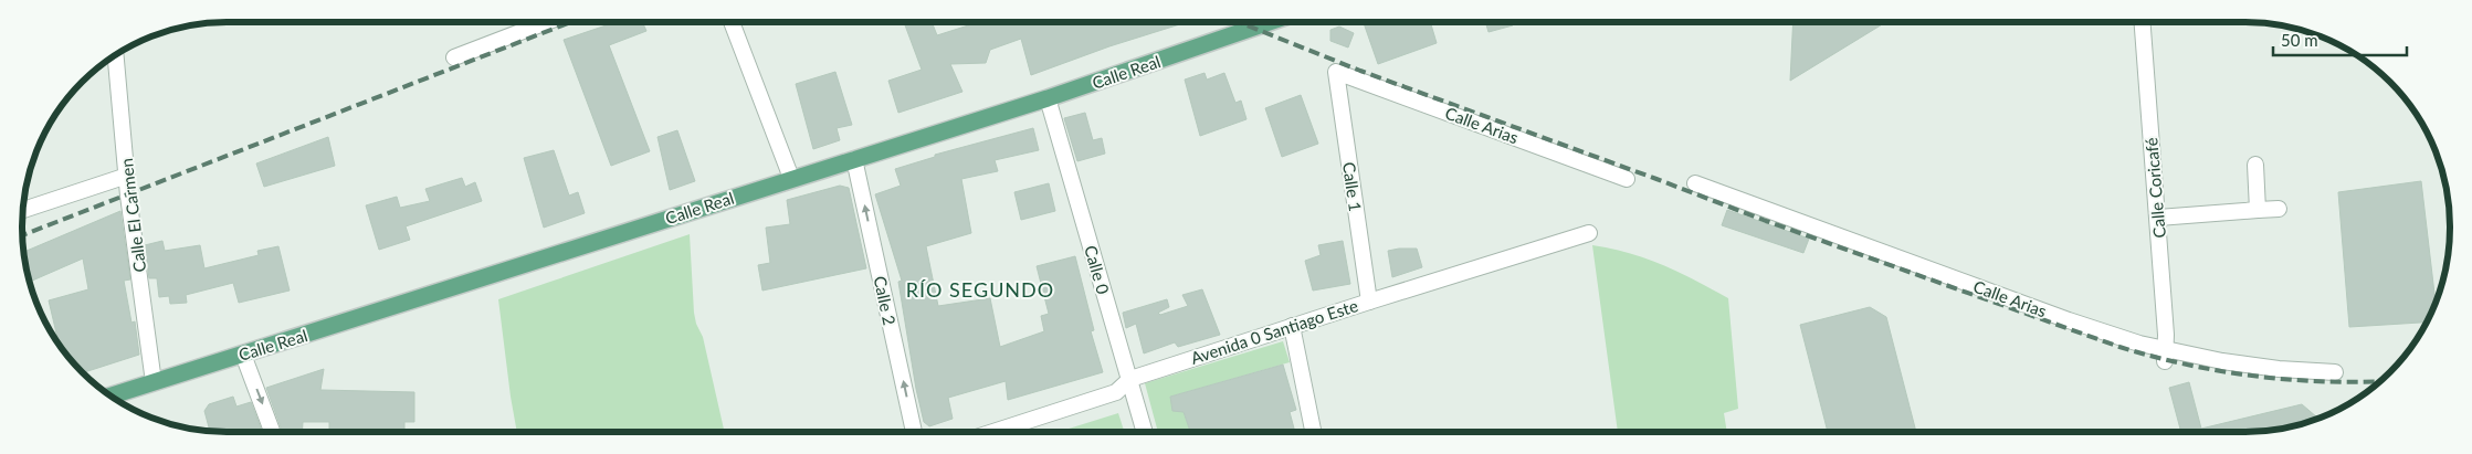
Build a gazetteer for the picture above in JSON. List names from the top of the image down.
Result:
{
  "streets": {
    "main road": ["Calle Real"],
    "street": [
      "Calle Arias",
      "Calle 1",
      "Calle Coricafé",
      "Calle El Carmen",
      "Calle 0",
      "Calle 2",
      "Avenida 0 Santiago Este"
    ]
  },
  "crossings": [
    ["Calle Real", "Calle El Carmen"],
    ["Calle Real", "Calle 0"],
    ["Calle Real", "Calle 2"],
    ["Calle Arias", "Calle 1"],
    ["Calle Arias", "Calle Coricafé"],
    ["Calle 1", "Avenida 0 Santiago Este"],
    ["Calle 0", "Avenida 0 Santiago Este"]
  ],
  "one_way": ["Calle 2"],
  "districts": ["RÍO SEGUNDO"],
  "scale_bar": "50 m"
}
